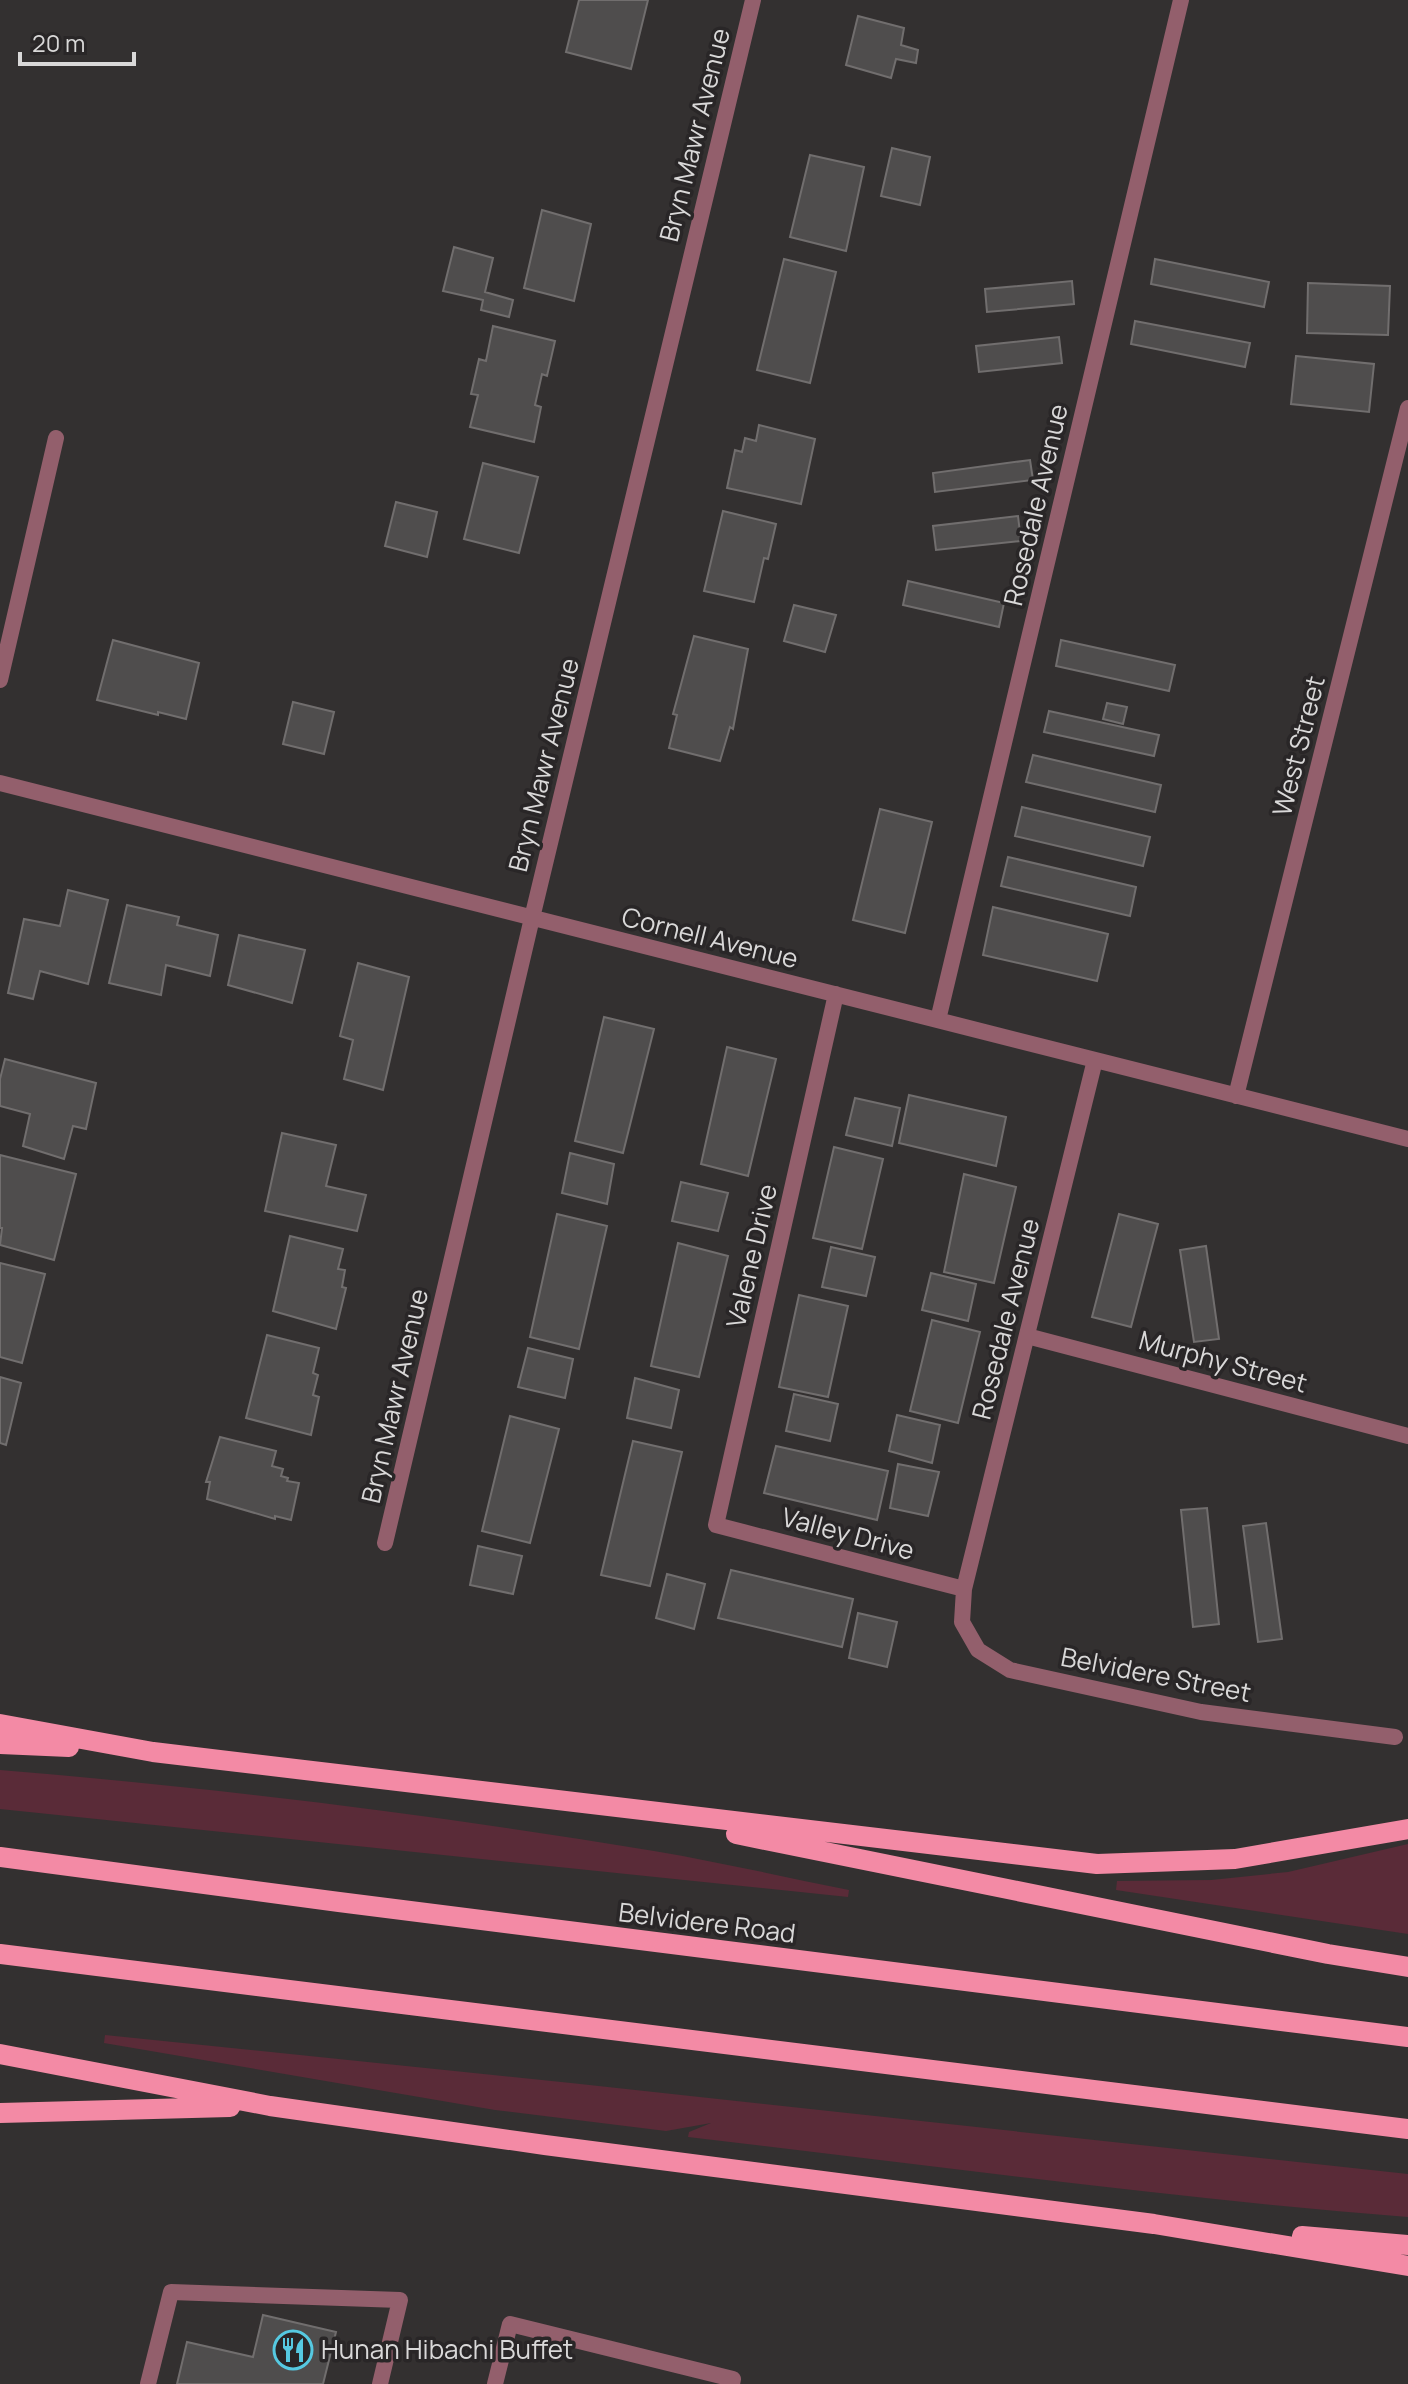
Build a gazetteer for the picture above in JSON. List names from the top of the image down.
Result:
{
  "streets": {
    "main road": ["Belvidere Road"],
    "street": [
      "Bryn Mawr Avenue",
      "Rosedale Avenue",
      "West Street",
      "Cornell Avenue",
      "Valene Drive",
      "Murphy Street",
      "Valley Drive",
      "Belvidere Street"
    ]
  },
  "crossings": [
    ["Bryn Mawr Avenue", "Cornell Avenue"],
    ["Rosedale Avenue", "Cornell Avenue"],
    ["Rosedale Avenue", "Murphy Street"],
    ["Rosedale Avenue", "Valley Drive"],
    ["Rosedale Avenue", "Belvidere Street"],
    ["West Street", "Cornell Avenue"],
    ["Cornell Avenue", "Valene Drive"],
    ["Valene Drive", "Valley Drive"],
    ["Valley Drive", "Belvidere Street"]
  ],
  "places": {
    "restaurant": ["Hunan Hibachi Buffet"]
  },
  "scale_bar": "20 m"
}
